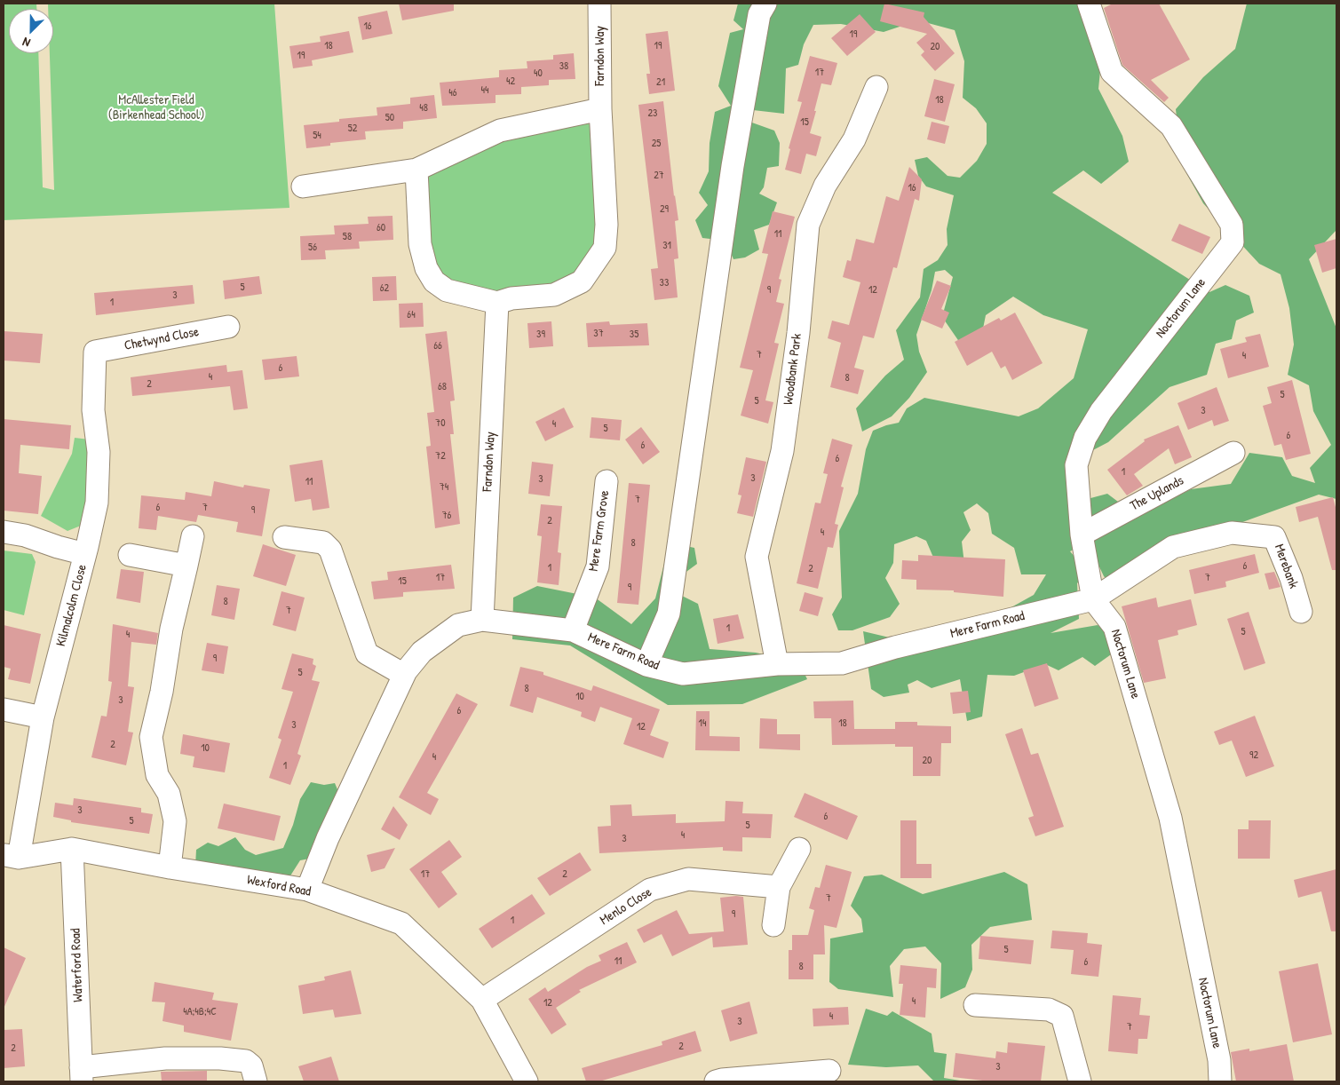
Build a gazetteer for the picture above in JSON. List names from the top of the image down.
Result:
{
  "streets": {
    "street": [
      "Farndon Way",
      "Noctorum Lane",
      "Chetwynd Close",
      "Woodbank Park",
      "The Uplands",
      "Mere Farm Grove",
      "Merebank",
      "Kilmalcolm Close",
      "Mere Farm Road",
      "Wexford Road",
      "Menlo Close",
      "Waterford Road"
    ]
  },
  "crossings": [
    ["Farndon Way", "Mere Farm Road"],
    ["Noctorum Lane", "The Uplands"],
    ["Noctorum Lane", "Mere Farm Road"],
    ["Chetwynd Close", "Kilmalcolm Close"],
    ["Woodbank Park", "Mere Farm Road"],
    ["Mere Farm Grove", "Mere Farm Road"],
    ["Merebank", "Mere Farm Road"],
    ["Kilmalcolm Close", "Wexford Road"],
    ["Mere Farm Road", "Wexford Road"],
    ["Wexford Road", "Menlo Close"],
    ["Wexford Road", "Waterford Road"]
  ],
  "parks": ["McAllester Field (Birkenhead School)"],
  "house_numbers": [
    "16",
    "19",
    "18",
    "19",
    "20",
    "19",
    "38",
    "17",
    "40",
    "42",
    "21",
    "44",
    "46",
    "18",
    "48",
    "23",
    "50",
    "15",
    "52",
    "54",
    "25",
    "27",
    "16",
    "29",
    "60",
    "11",
    "58",
    "31",
    "56",
    "33",
    "5",
    "62",
    "9",
    "12",
    "3",
    "1",
    "64",
    "37",
    "39",
    "35",
    "66",
    "7",
    "4",
    "6",
    "4",
    "8",
    "2",
    "68",
    "5",
    "5",
    "3",
    "70",
    "4",
    "5",
    "6",
    "6",
    "72",
    "6",
    "1",
    "3",
    "3",
    "11",
    "74",
    "7",
    "6",
    "7",
    "9",
    "76",
    "2",
    "4",
    "8",
    "6",
    "1",
    "2",
    "17",
    "7",
    "15",
    "9",
    "8",
    "7",
    "1",
    "5",
    "4",
    "9",
    "5",
    "8",
    "10",
    "3",
    "6",
    "14",
    "18",
    "3",
    "12",
    "2",
    "10",
    "92",
    "4",
    "20",
    "1",
    "3",
    "6",
    "5",
    "5",
    "4",
    "3",
    "17",
    "2",
    "7",
    "9",
    "1",
    "5",
    "11",
    "6",
    "8",
    "4",
    "12",
    "4A;4B;4C",
    "4",
    "3",
    "7",
    "2",
    "2",
    "3"
  ],
  "north": "bottom left"
}
